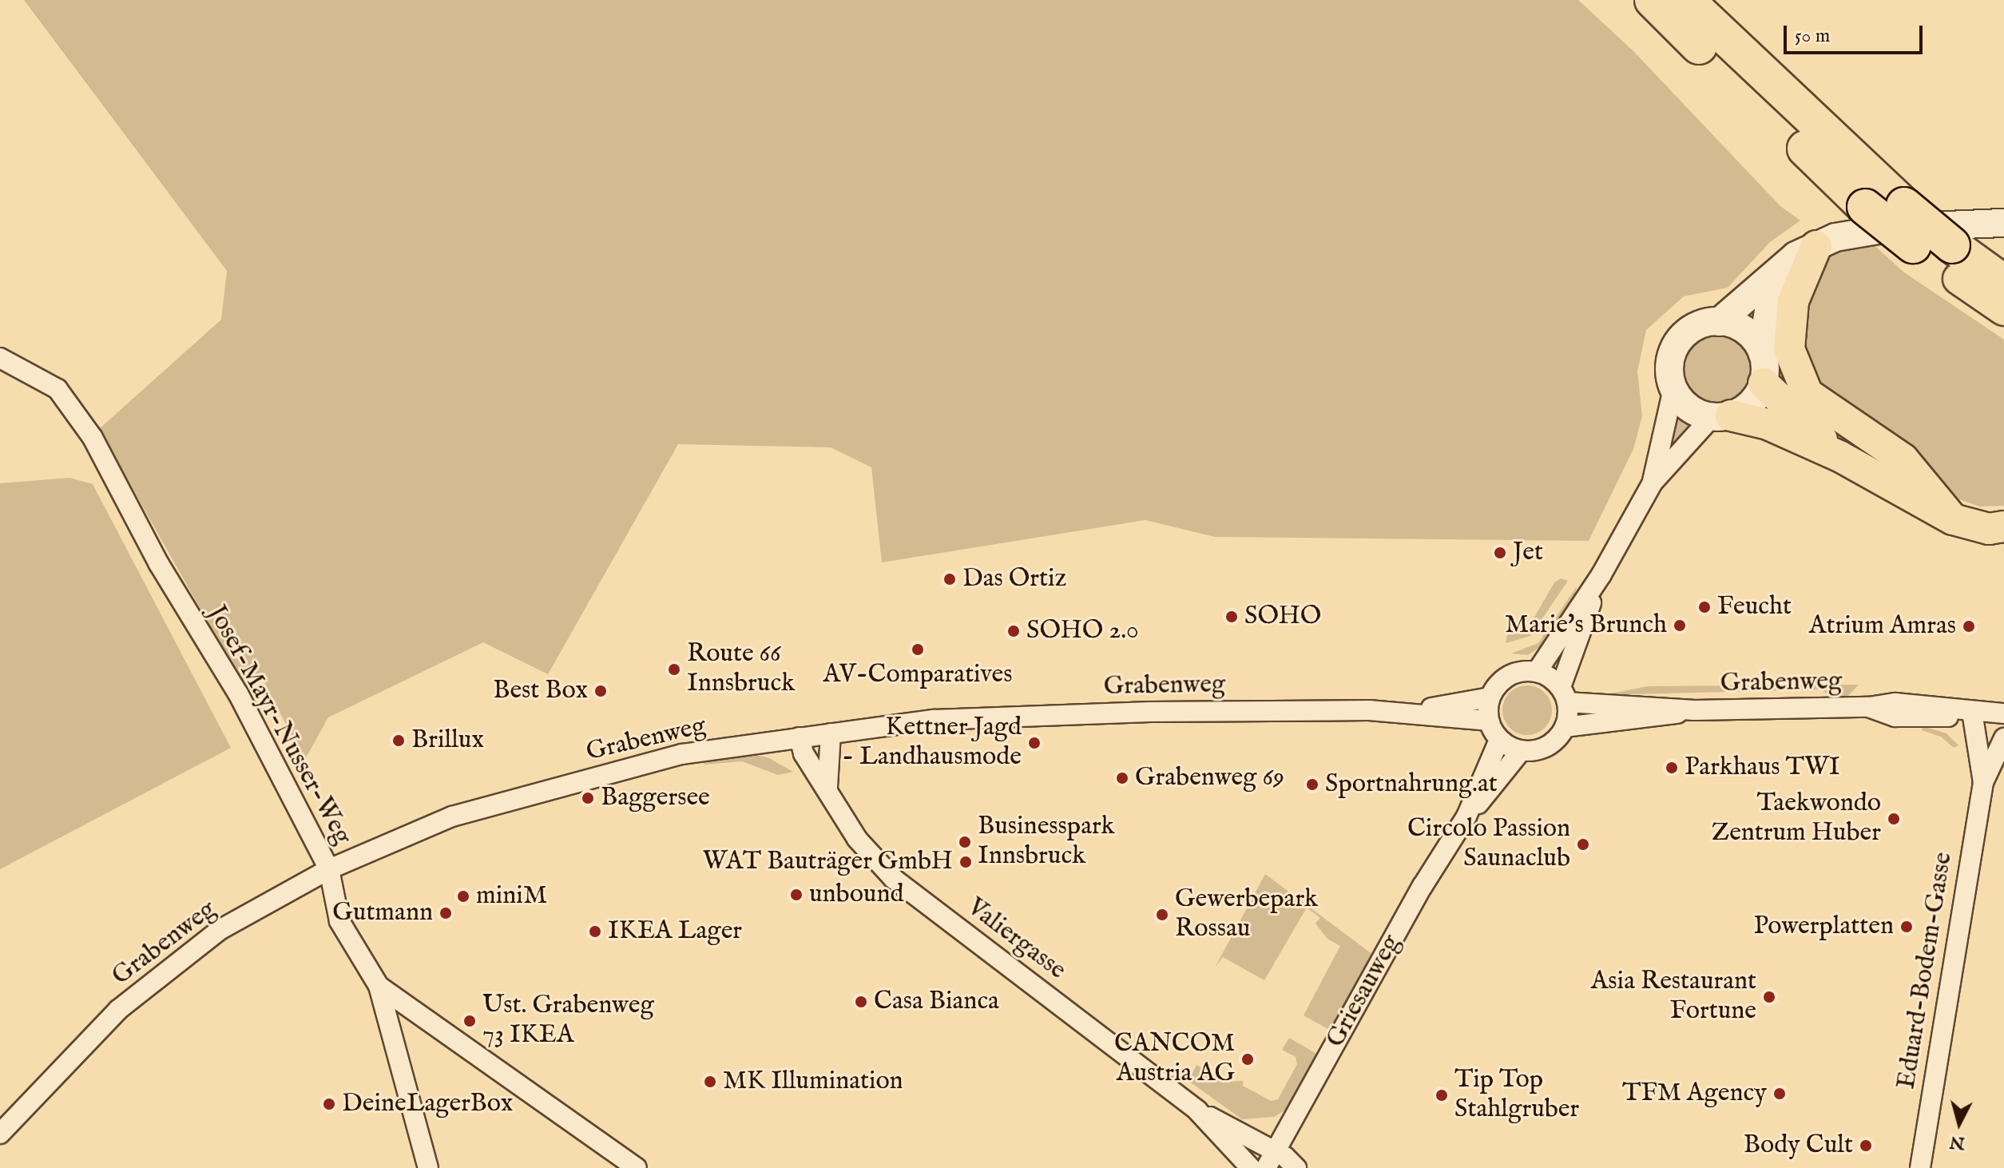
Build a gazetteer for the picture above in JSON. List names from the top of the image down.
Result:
{
  "streets": {
    "street": [
      "Grabenweg",
      "Josef-Mayr-Nusser-Weg",
      "Valiergasse",
      "Eduard-Bodem-Gasse",
      "Griesauweg"
    ]
  },
  "crossings": [
    ["Grabenweg", "Josef-Mayr-Nusser-Weg"],
    ["Grabenweg", "Valiergasse"],
    ["Grabenweg", "Eduard-Bodem-Gasse"],
    ["Grabenweg", "Griesauweg"],
    ["Valiergasse", "Griesauweg"]
  ],
  "places": [
    "Jet",
    "Das Ortiz",
    "Feucht",
    "SOHO",
    "Marie's Brunch",
    "Atrium Amras",
    "SOHO 2.0",
    "AV-Comparatives",
    "Route 66 Innsbruck",
    "Best Box",
    "Brillux",
    "Kettner Jagd - Landhausmode",
    "Parkhaus TWI",
    "Grabenweg 69",
    "Sportnahrung.at",
    "Baggersee",
    "Taekwondo Zentrum Huber",
    "Businesspark Innsbruck",
    "Circolo Passion Saunaclub",
    "WAT Bauträger GmbH",
    "unbound",
    "miniM",
    "Gutmann",
    "Gewerbepark Rossau",
    "Powerplatten",
    "IKEA Lager",
    "Asia Restaurant Fortune",
    "Casa Bianca",
    "Ust. Grabenweg 73 IKEA",
    "CANCOM Austria AG",
    "MK Illumination",
    "TFM Agency",
    "Tip Top Stahlgruber",
    "DeineLagerBox",
    "Body Cult"
  ],
  "scale_bar": "50 m",
  "north": "bottom"
}
